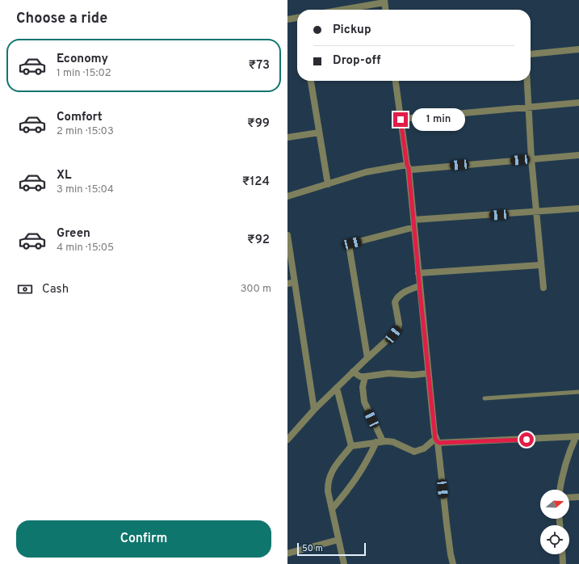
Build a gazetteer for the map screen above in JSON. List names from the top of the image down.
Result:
{
  "scale_bar": "50 m",
  "north": "right",
  "page": {
    "heading": "Choose a ride",
    "banner": ["Pickup", "Drop-off"],
    "list": [
      {
        "name": "Economy",
        "note": "1 min · 15:02",
        "value": "₹73"
      },
      {
        "name": "Comfort",
        "note": "2 min · 15:03",
        "value": "₹99"
      },
      {
        "name": "XL",
        "note": "3 min · 15:04",
        "value": "₹124"
      },
      {
        "name": "Green",
        "note": "4 min · 15:05",
        "value": "₹92"
      }
    ],
    "bubble": "1 min",
    "pay": ["Cash", "300 m"],
    "buttons": "Confirm",
    "scale": "50 m"
  }
}
